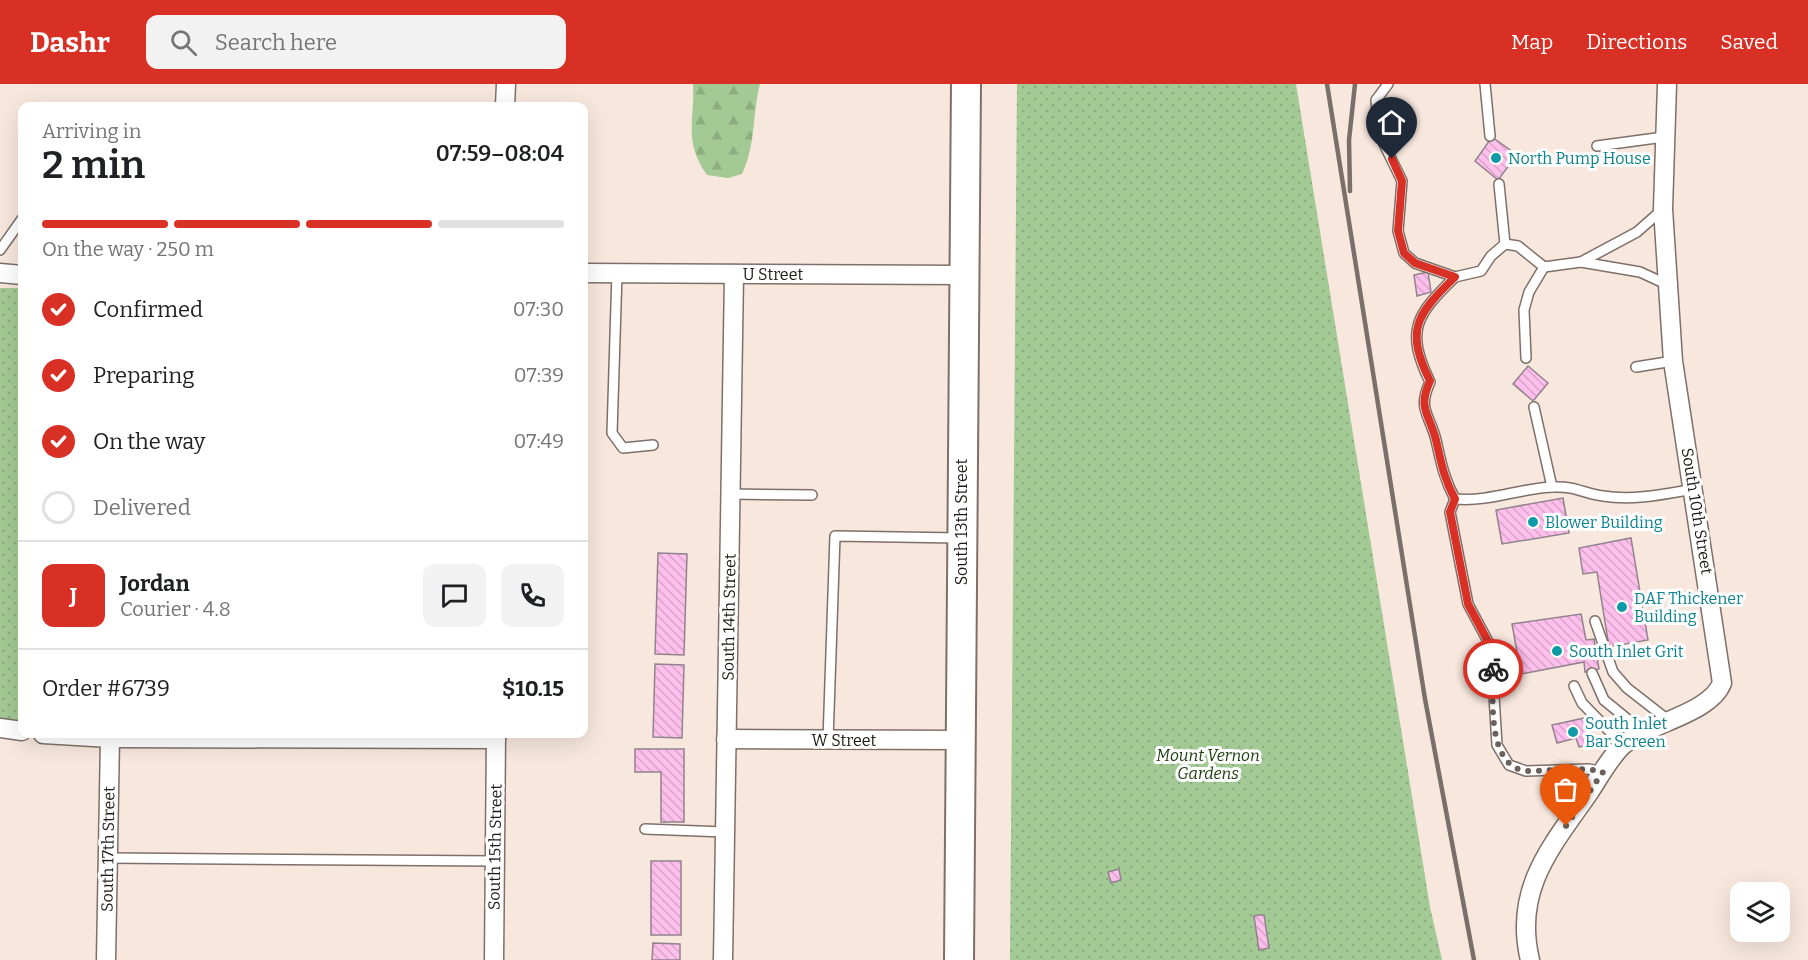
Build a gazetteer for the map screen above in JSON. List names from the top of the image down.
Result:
{
  "streets": {
    "main road": ["South 13th Street"],
    "street": [
      "U Street",
      "South 10th Street",
      "South 14th Street",
      "W Street",
      "South 15th Street",
      "South 17th Street"
    ]
  },
  "crossings": [
    ["U Street", "South 13th Street"],
    ["U Street", "South 14th Street"],
    ["South 13th Street", "W Street"],
    ["South 14th Street", "W Street"]
  ],
  "parks": ["Mount Vernon Gardens"],
  "places": [
    "North Pump House",
    "Blower Building",
    "DAF Thickener Building",
    "South Inlet Grit",
    "South Inlet Bar Screen"
  ],
  "page": {
    "header": "Dashr",
    "search": "Search here",
    "nav": ["Map", "Directions", "Saved"],
    "heading": ["2 min", "Arriving in", "07:59–08:04"],
    "panel": [
      "Jordan",
      "Courier · 4.8",
      "Order #6739",
      "$10.15"
    ],
    "bar": "On the way · 250 m",
    "list": [
      ["Confirmed", "07:30"],
      ["Preparing", "07:39"],
      ["On the way", "07:49"],
      "Delivered"
    ],
    "round": "J"
  }
}
